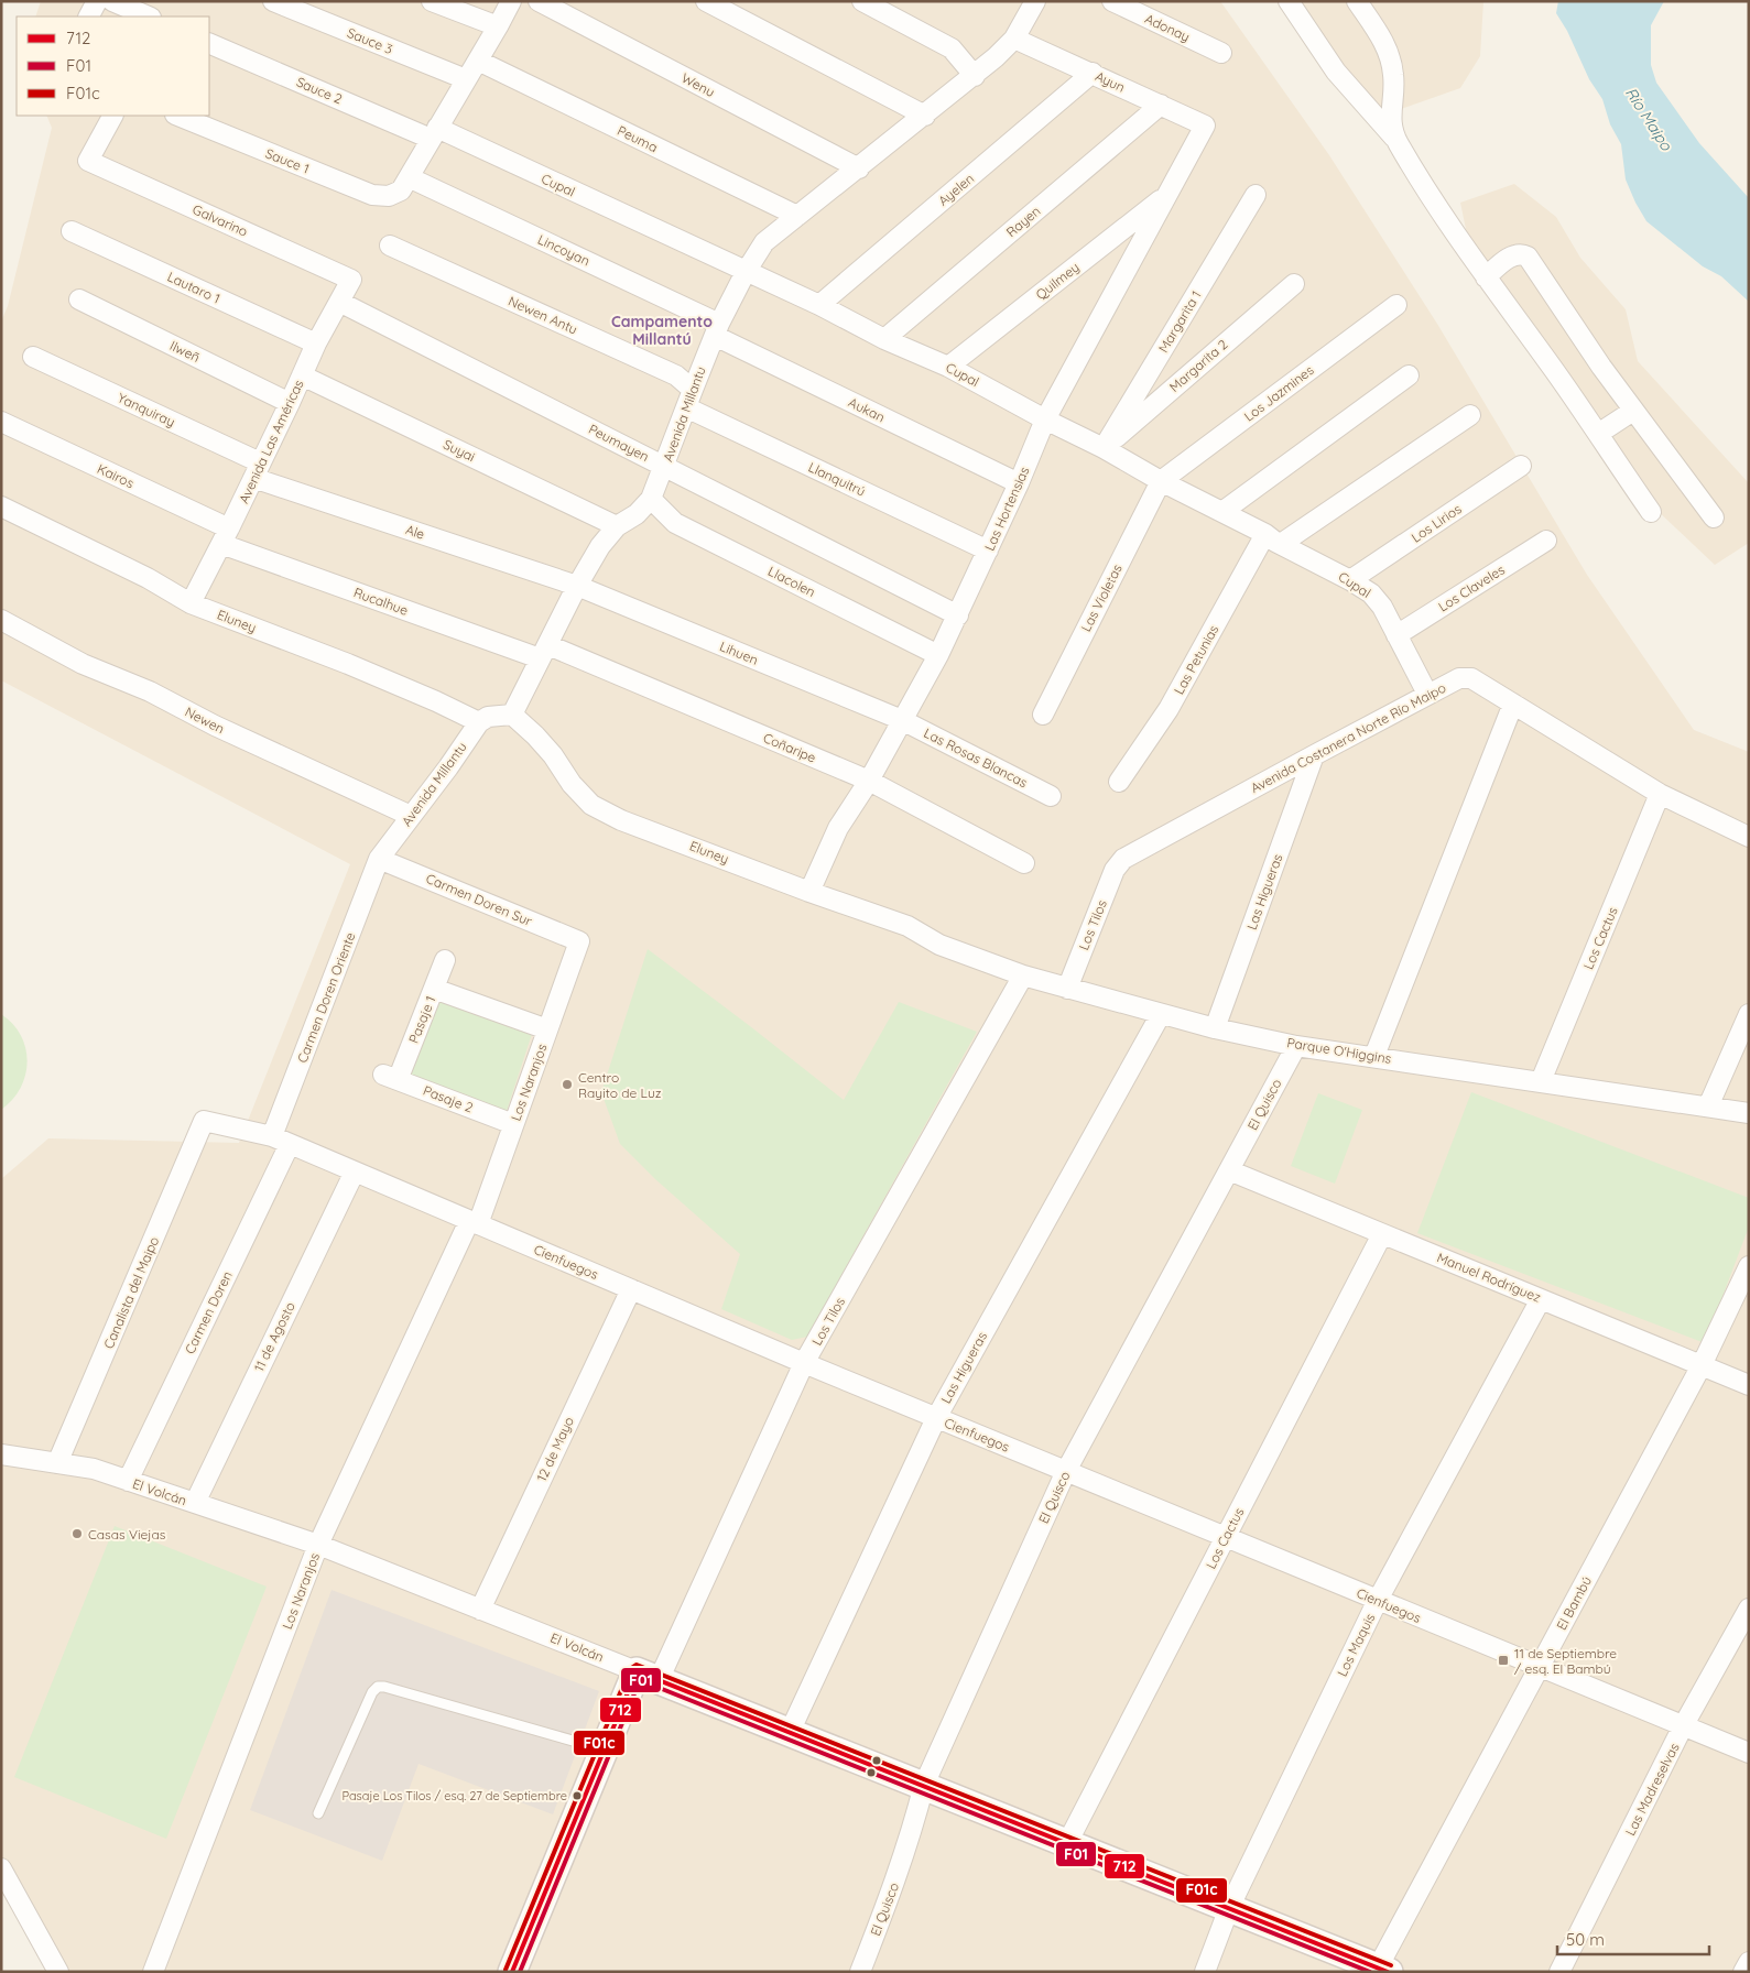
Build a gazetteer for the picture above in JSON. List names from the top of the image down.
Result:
{
  "streets": {
    "street": [
      "Adonay",
      "Sauce 3",
      "Ayun",
      "Wenu",
      "Sauce 2",
      "Peuma",
      "Sauce 1",
      "Cupal",
      "Ayelen",
      "Galvarino",
      "Rayen",
      "Lincoyan",
      "Quilmey",
      "Lautaro 1",
      "Newen Antu",
      "Margarita 1",
      "Ilweñ",
      "Margarita 2",
      "Los Jazmines",
      "Yanquiray",
      "Aukan",
      "Avenida Millantu",
      "Avenida Las Américas",
      "Peumayen",
      "Suyai",
      "Kairos",
      "Llanquitrú",
      "Las Hortensias",
      "Los Lirios",
      "Ale",
      "Llacolen",
      "Los Claveles",
      "Las Violetas",
      "Rucalhue",
      "Eluney",
      "Lihuen",
      "Las Petunias",
      "Newen",
      "Avenida Costanera Norte Río Maipo",
      "Coñaripe",
      "Las Rosas Blancas",
      "Las Higueras",
      "Carmen Doren Sur",
      "Los Tilos",
      "Los Cactus",
      "Carmen Doren Oriente",
      "Pasaje 1",
      "Parque O'Higgins",
      "Los Naranjos",
      "Pasaje 2",
      "El Quisco",
      "Cienfuegos",
      "Manuel Rodríguez",
      "Canalista del Maipo",
      "Carmen Doren",
      "11 de Agosto",
      "12 de Mayo",
      "El Volcán",
      "El Bambú",
      "Los Maquis",
      "Las Madreselvas"
    ]
  },
  "crossings": [
    ["Ayun", "Ayelen"],
    ["Ayun", "Rayen"],
    ["Ayun", "Avenida Millantu"],
    ["Ayun", "Las Hortensias"],
    ["Wenu", "Avenida Millantu"],
    ["Sauce 2", "Cupal"],
    ["Peuma", "Avenida Millantu"],
    ["Sauce 1", "Lincoyan"],
    ["Cupal", "Ayelen"],
    ["Cupal", "Rayen"],
    ["Cupal", "Quilmey"],
    ["Cupal", "Margarita 1"],
    ["Cupal", "Margarita 2"],
    ["Cupal", "Los Jazmines"],
    ["Cupal", "Avenida Millantu"],
    ["Cupal", "Las Hortensias"],
    ["Cupal", "Los Lirios"],
    ["Cupal", "Los Claveles"],
    ["Cupal", "Las Violetas"],
    ["Cupal", "Las Petunias"],
    ["Cupal", "Avenida Costanera Norte Río Maipo"],
    ["Galvarino", "Avenida Las Américas"],
    ["Lincoyan", "Aukan"],
    ["Lincoyan", "Avenida Millantu"],
    ["Quilmey", "Las Hortensias"],
    ["Lautaro 1", "Avenida Las Américas"],
    ["Newen Antu", "Avenida Millantu"],
    ["Newen Antu", "Llanquitrú"],
    ["Margarita 1", "Margarita 2"],
    ["Ilweñ", "Avenida Las Américas"],
    ["Los Jazmines", "Las Violetas"],
    ["Yanquiray", "Avenida Las Américas"],
    ["Yanquiray", "Ale"],
    ["Aukan", "Avenida Millantu"],
    ["Aukan", "Las Hortensias"],
    ["Avenida Millantu", "Peumayen"],
    ["Avenida Millantu", "Suyai"],
    ["Avenida Millantu", "Llanquitrú"],
    ["Avenida Millantu", "Ale"],
    ["Avenida Millantu", "Llacolen"],
    ["Avenida Millantu", "Rucalhue"],
    ["Avenida Millantu", "Eluney"],
    ["Avenida Millantu", "Lihuen"],
    ["Avenida Millantu", "Newen"],
    ["Avenida Millantu", "Coñaripe"],
    ["Avenida Millantu", "Carmen Doren Sur"],
    ["Avenida Millantu", "Carmen Doren Oriente"],
    ["Avenida Las Américas", "Peumayen"],
    ["Avenida Las Américas", "Suyai"],
    ["Avenida Las Américas", "Kairos"],
    ["Avenida Las Américas", "Ale"],
    ["Avenida Las Américas", "Rucalhue"],
    ["Avenida Las Américas", "Eluney"],
    ["Peumayen", "Las Hortensias"],
    ["Kairos", "Rucalhue"],
    ["Llanquitrú", "Las Hortensias"],
    ["Las Hortensias", "Llacolen"],
    ["Las Hortensias", "Eluney"],
    ["Las Hortensias", "Lihuen"],
    ["Las Hortensias", "Coñaripe"],
    ["Las Hortensias", "Las Rosas Blancas"],
    ["Ale", "Lihuen"],
    ["Rucalhue", "Coñaripe"],
    ["Eluney", "Parque O'Higgins"],
    ["Lihuen", "Las Rosas Blancas"],
    ["Avenida Costanera Norte Río Maipo", "Las Higueras"],
    ["Avenida Costanera Norte Río Maipo", "Los Tilos"],
    ["Avenida Costanera Norte Río Maipo", "Los Cactus"],
    ["Las Higueras", "Parque O'Higgins"],
    ["Las Higueras", "Cienfuegos"],
    ["Las Higueras", "El Volcán"],
    ["Carmen Doren Sur", "Carmen Doren Oriente"],
    ["Carmen Doren Sur", "Los Naranjos"],
    ["Los Tilos", "Parque O'Higgins"],
    ["Los Tilos", "Cienfuegos"],
    ["Los Tilos", "El Volcán"],
    ["Los Cactus", "Parque O'Higgins"],
    ["Los Cactus", "Cienfuegos"],
    ["Los Cactus", "Manuel Rodríguez"],
    ["Los Cactus", "El Volcán"],
    ["Carmen Doren Oriente", "Cienfuegos"],
    ["Carmen Doren Oriente", "Carmen Doren"],
    ["Pasaje 1", "Pasaje 2"],
    ["Parque O'Higgins", "El Quisco"],
    ["Los Naranjos", "Pasaje 2"],
    ["Los Naranjos", "Cienfuegos"],
    ["Los Naranjos", "El Volcán"],
    ["El Quisco", "Cienfuegos"],
    ["El Quisco", "Manuel Rodríguez"],
    ["El Quisco", "El Volcán"],
    ["Cienfuegos", "Canalista del Maipo"],
    ["Cienfuegos", "Carmen Doren"],
    ["Cienfuegos", "11 de Agosto"],
    ["Cienfuegos", "12 de Mayo"],
    ["Cienfuegos", "El Bambú"],
    ["Cienfuegos", "Los Maquis"],
    ["Cienfuegos", "Las Madreselvas"],
    ["Manuel Rodríguez", "El Bambú"],
    ["Manuel Rodríguez", "Los Maquis"],
    ["Canalista del Maipo", "El Volcán"],
    ["Carmen Doren", "El Volcán"],
    ["11 de Agosto", "El Volcán"],
    ["12 de Mayo", "El Volcán"],
    ["El Volcán", "El Bambú"],
    ["El Volcán", "Los Maquis"]
  ],
  "districts": ["Campamento Millantú"],
  "water": ["Río Maipo"],
  "places": {
    "other": ["Centro Rayito de Luz", "Casas Viejas", "Pasaje Los Tilos / esq. 27 de Septiembre"],
    "transit": ["11 de Septiembre / esq. El Bambú"]
  },
  "lines": ["transit line F01c", "transit line 712", "transit line F01"],
  "legend": ["712", "F01", "F01c"],
  "scale_bar": "50 m"
}
